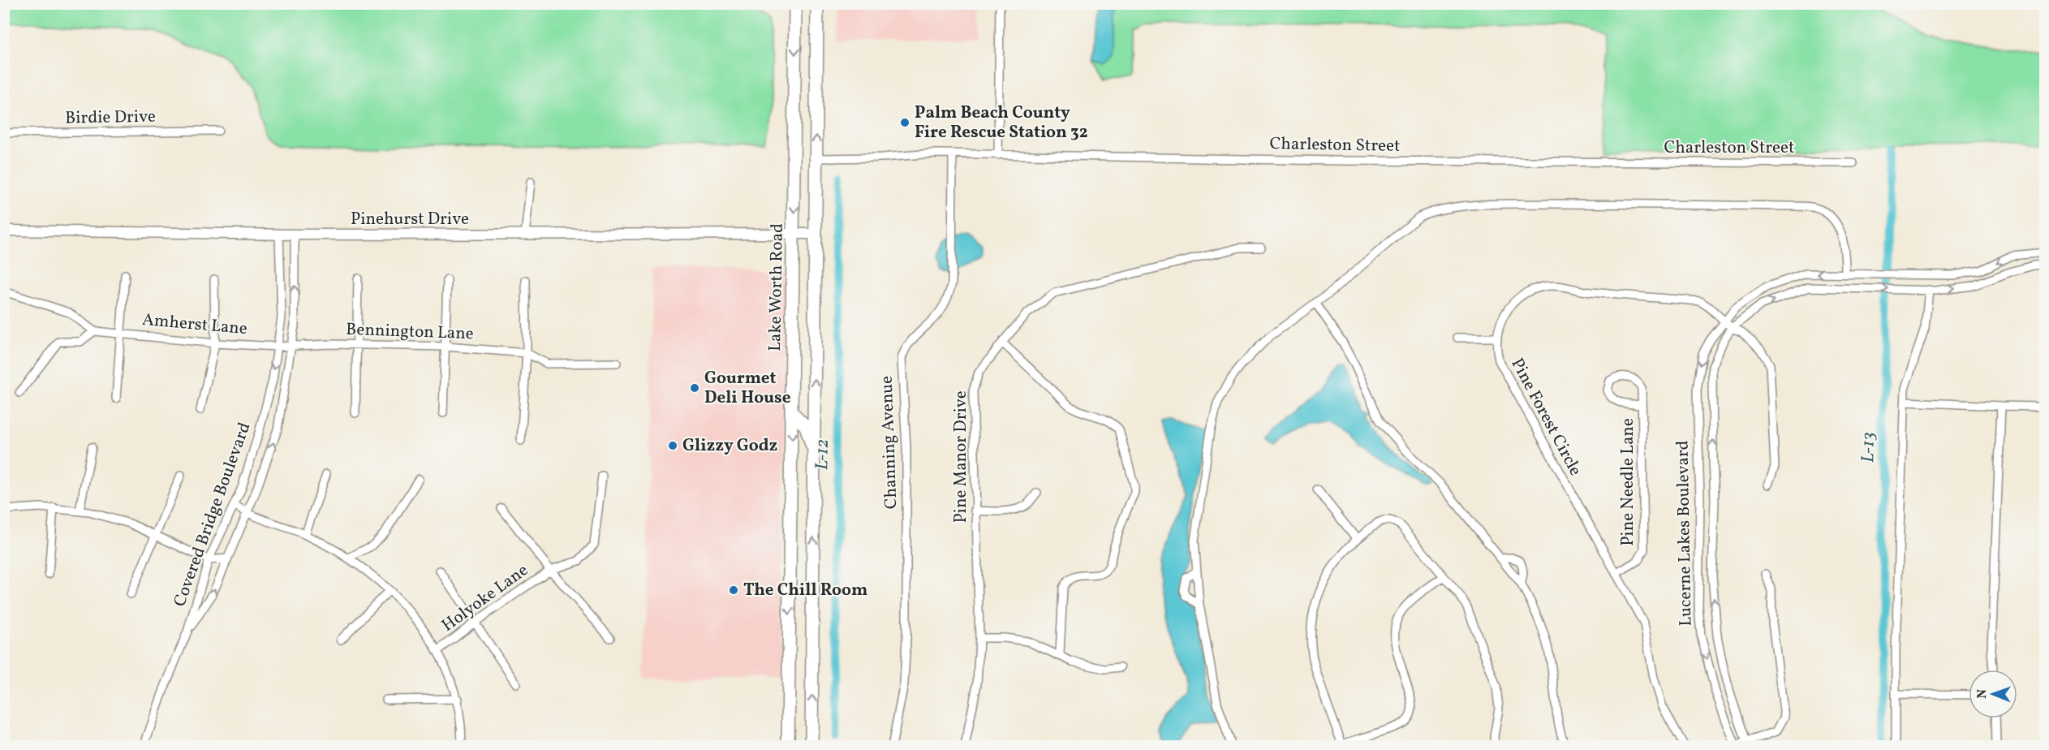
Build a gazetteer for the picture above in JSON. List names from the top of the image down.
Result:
{
  "streets": {
    "main road": ["Lake Worth Road"],
    "street": [
      "Birdie Drive",
      "Charleston Street",
      "Pinehurst Drive",
      "Amherst Lane",
      "Bennington Lane",
      "Pine Forest Circle",
      "Channing Avenue",
      "Pine Manor Drive",
      "Pine Needle Lane",
      "Covered Bridge Boulevard",
      "Lucerne Lakes Boulevard",
      "Holyoke Lane"
    ]
  },
  "crossings": [
    ["Charleston Street", "Channing Avenue"],
    ["Pinehurst Drive", "Lake Worth Road"],
    ["Pinehurst Drive", "Covered Bridge Boulevard"],
    ["Amherst Lane", "Bennington Lane"],
    ["Amherst Lane", "Covered Bridge Boulevard"],
    ["Bennington Lane", "Covered Bridge Boulevard"],
    ["Pine Forest Circle", "Pine Needle Lane"],
    ["Pine Forest Circle", "Lucerne Lakes Boulevard"]
  ],
  "water": ["L-13", "L-12"],
  "places": [
    "Palm Beach County Fire Rescue Station 32",
    "Gourmet Deli House",
    "Glizzy Godz",
    "The Chill Room"
  ],
  "north": "left"
}
